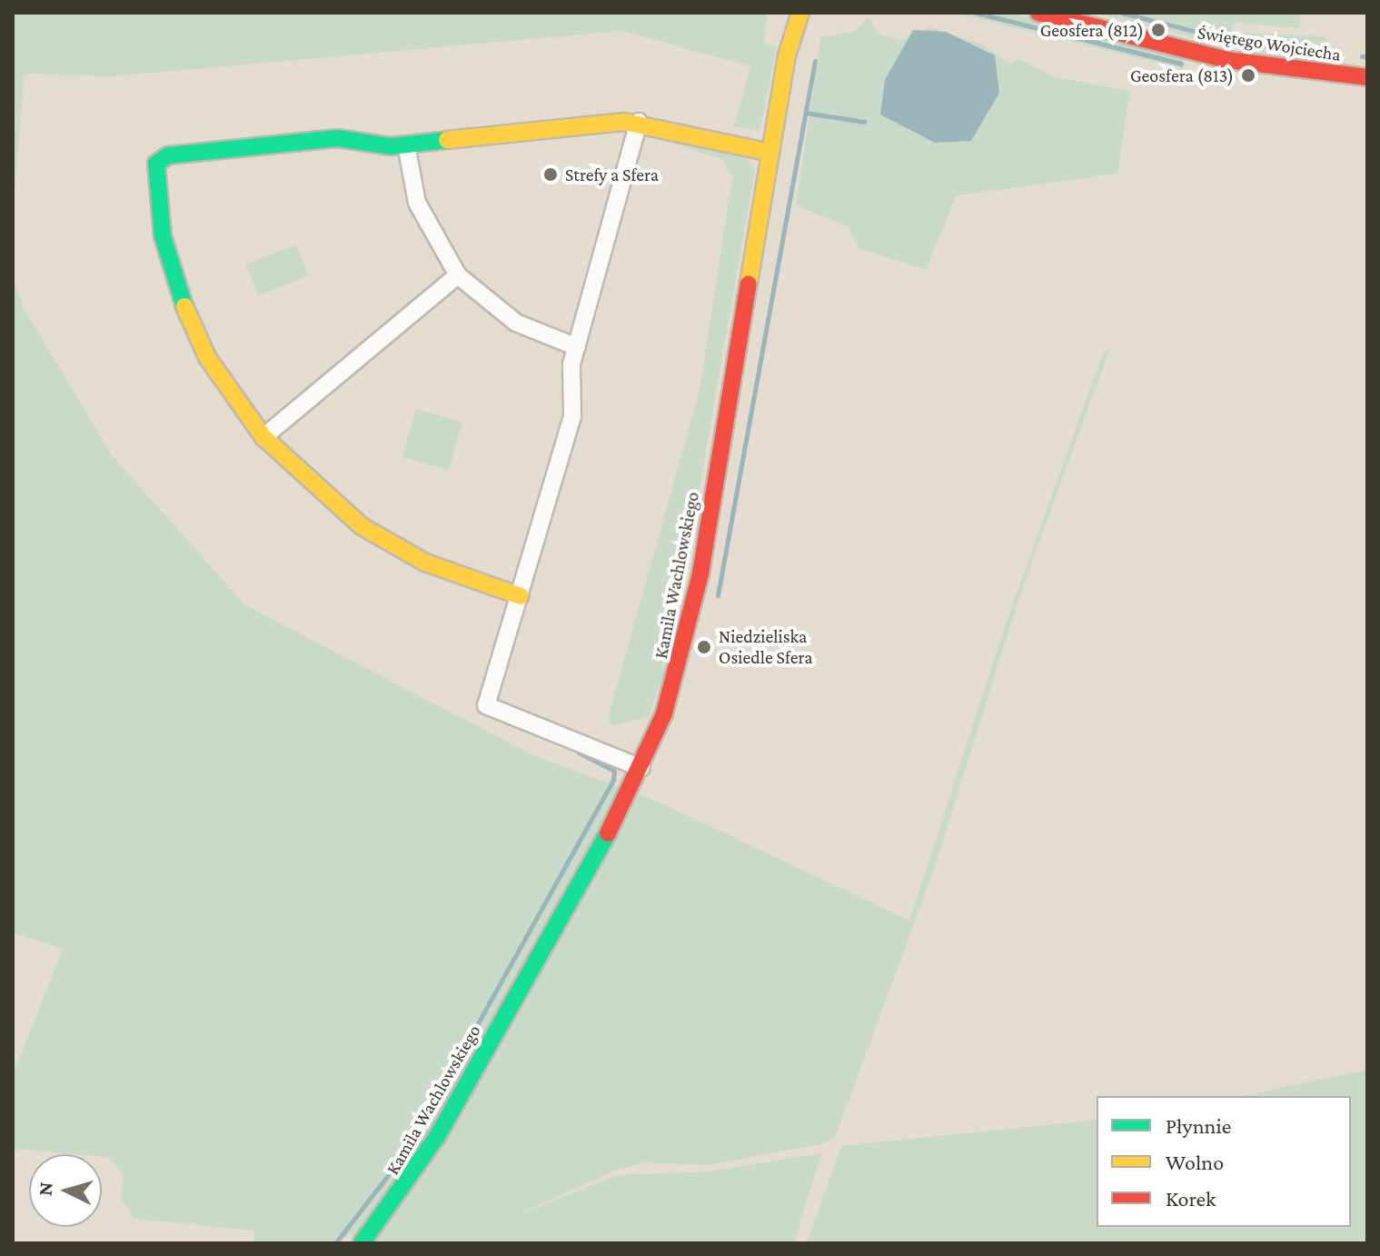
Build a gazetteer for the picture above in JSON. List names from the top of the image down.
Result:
{
  "streets": {
    "street": ["Świętego Wojciecha", "Kamila Wachlowskiego"]
  },
  "places": [
    "Geosfera (812)",
    "Geosfera (813)",
    "Strefy a Sfera",
    "Niedzieliska Osiedle Sfera"
  ],
  "legend": ["Płynnie", "Wolno", "Korek"],
  "north": "left"
}
